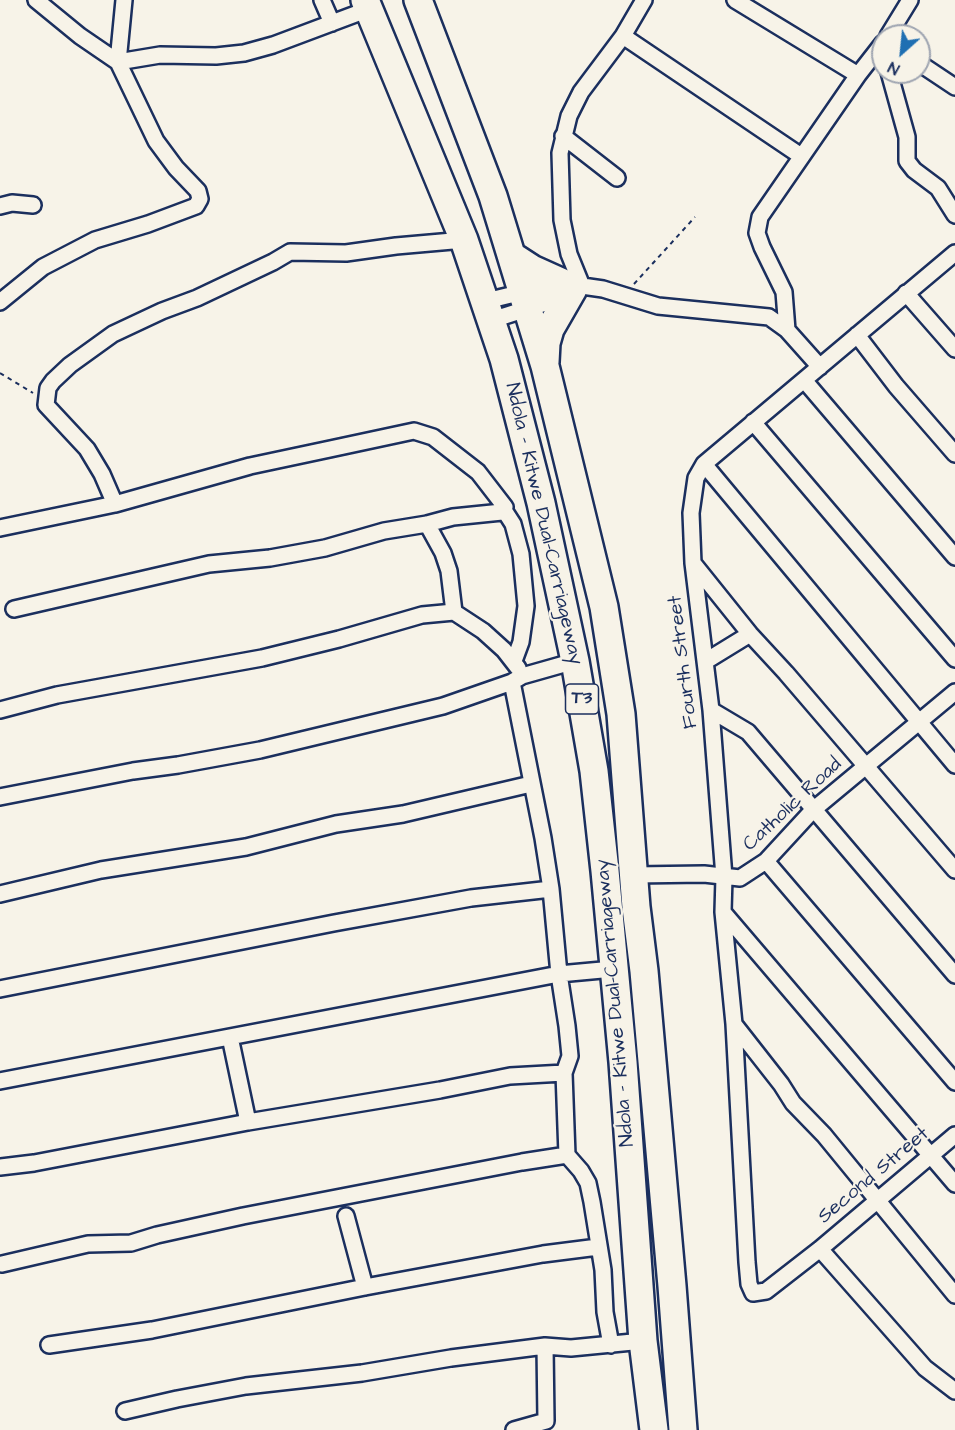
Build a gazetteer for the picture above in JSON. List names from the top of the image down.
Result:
{
  "streets": {
    "highway": ["Ndola - Kitwe Dual-Carriageway", "T3"],
    "street": ["Fourth Street", "Catholic Road", "Second Street"]
  },
  "crossings": [
    ["Ndola - Kitwe Dual-Carriageway", "Catholic Road"],
    ["Fourth Street", "Catholic Road"],
    ["Fourth Street", "Second Street"]
  ],
  "north": "bottom left"
}
